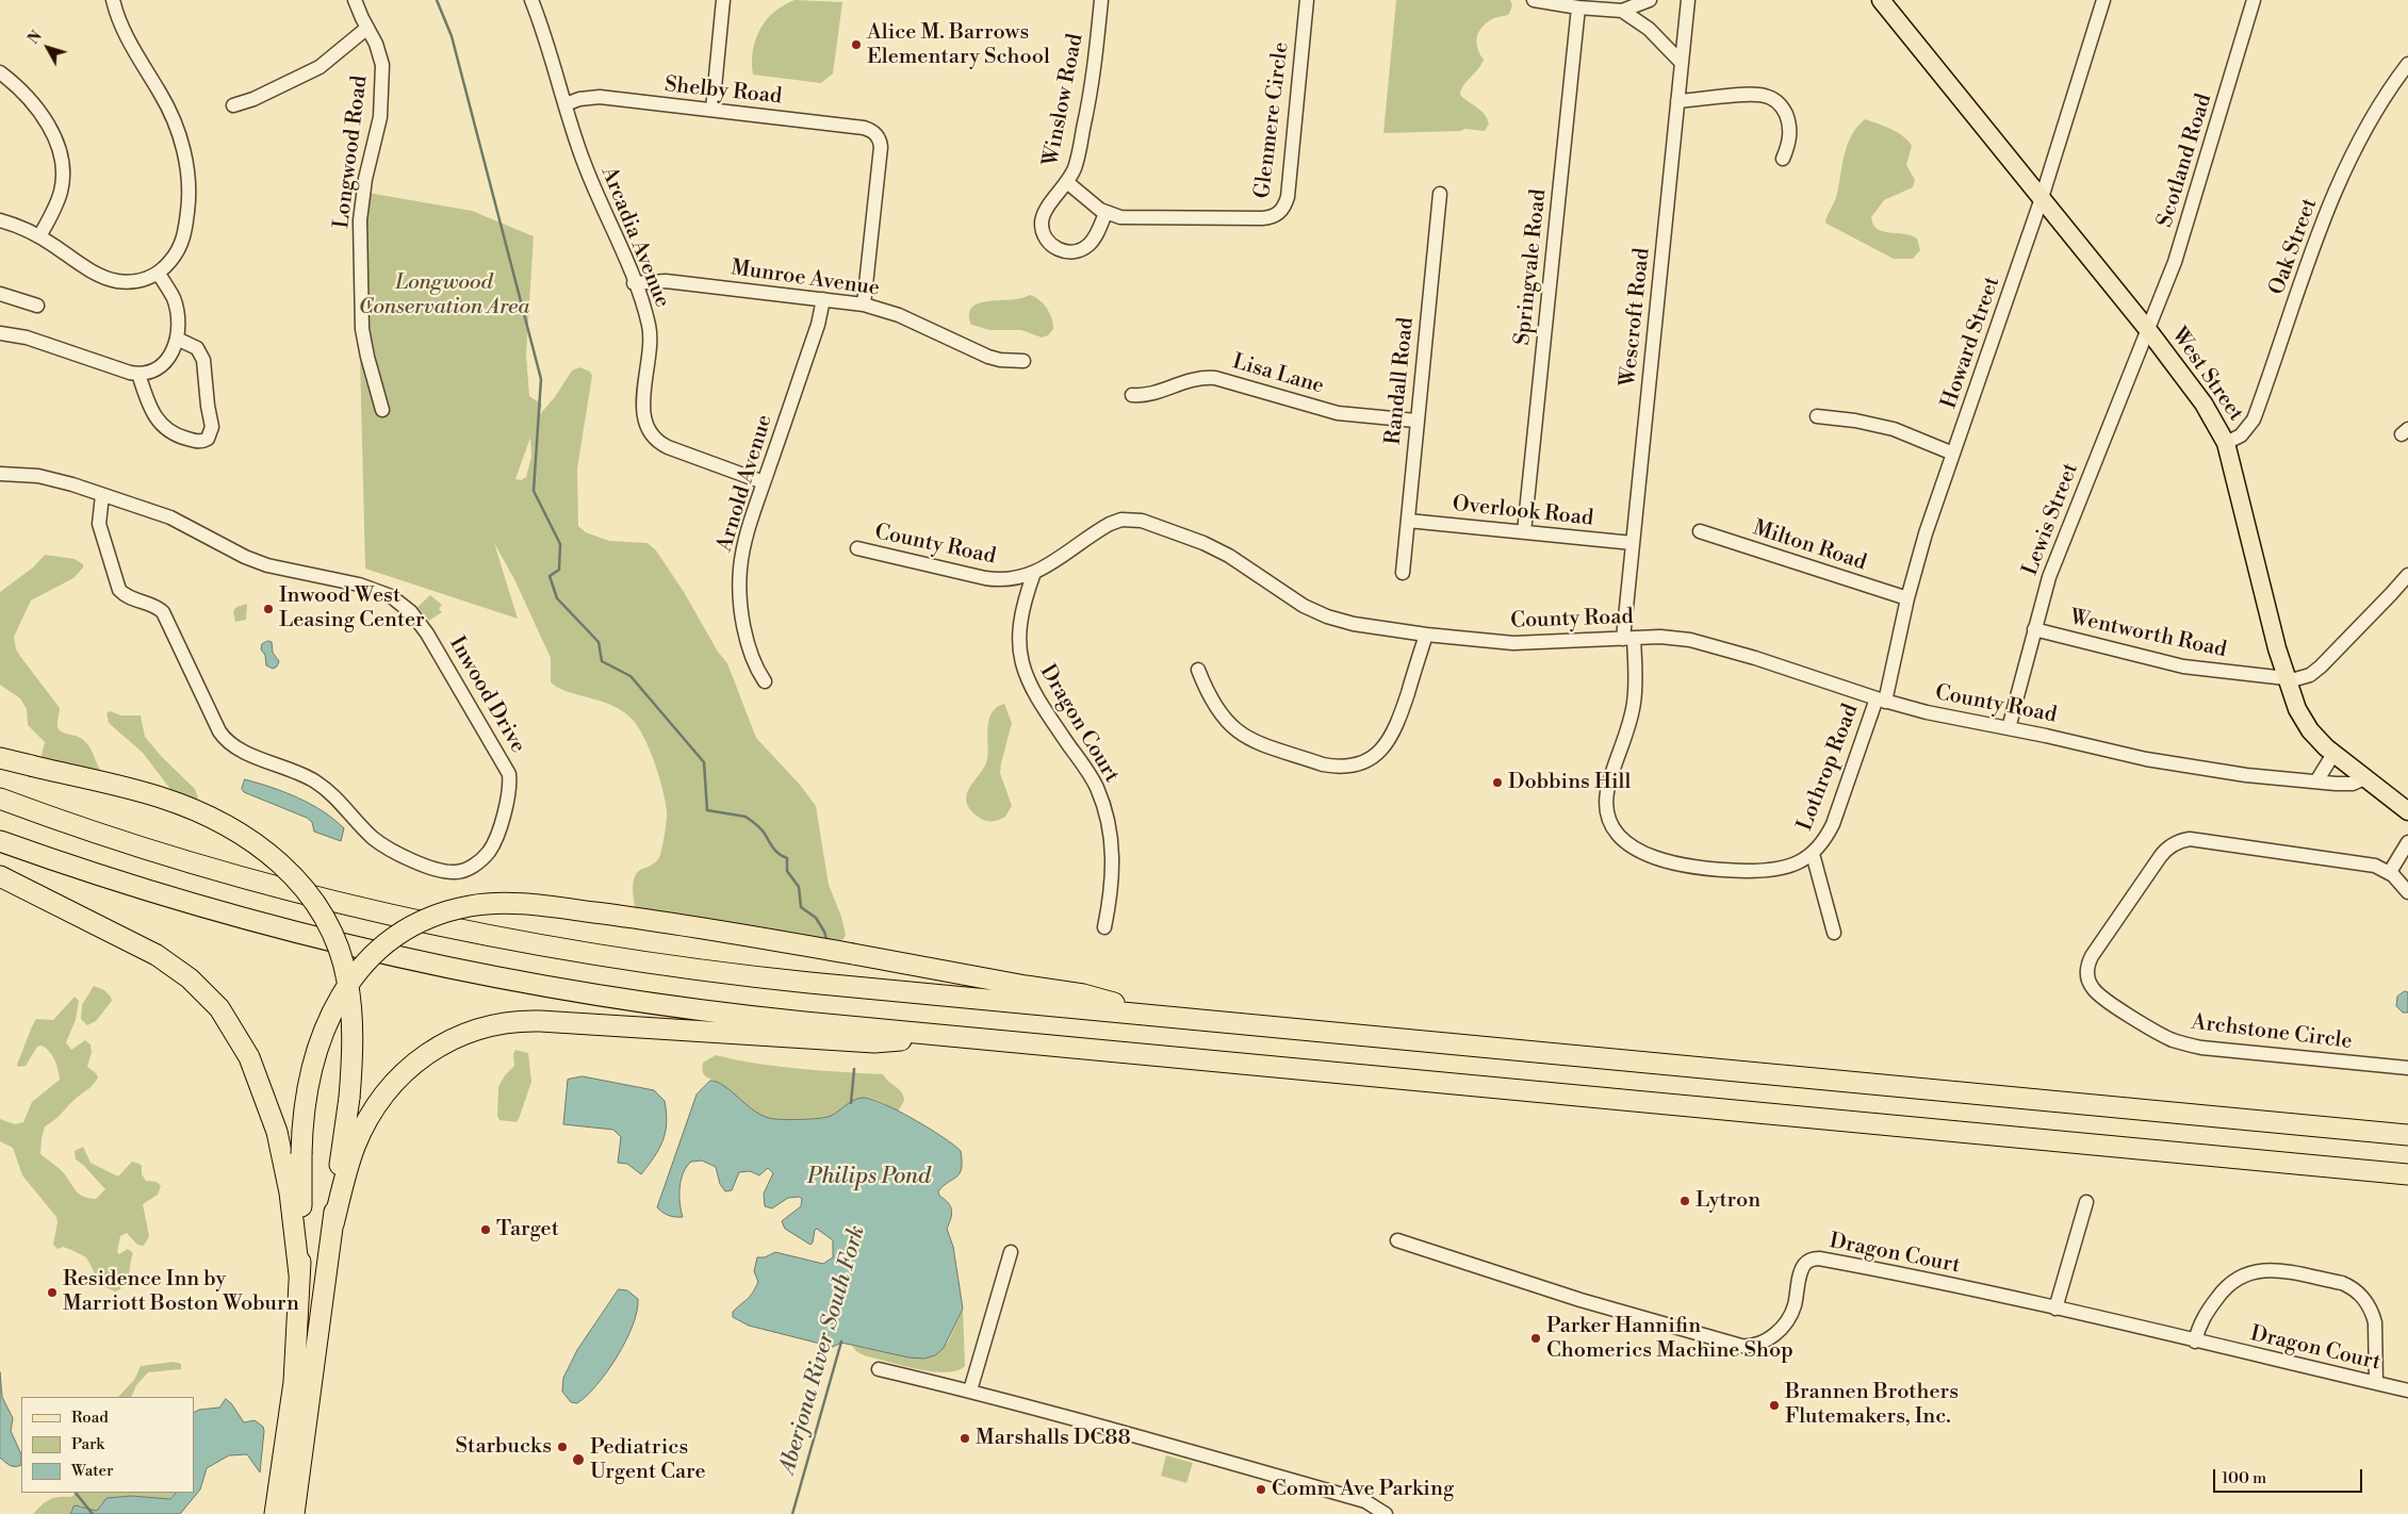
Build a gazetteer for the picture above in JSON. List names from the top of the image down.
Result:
{
  "streets": {
    "main road": ["West Street"],
    "street": [
      "Shelby Road",
      "Winslow Road",
      "Glenmere Circle",
      "Longwood Road",
      "Scotland Road",
      "Arcadia Avenue",
      "Oak Street",
      "Springvale Road",
      "Munroe Avenue",
      "Wescroft Road",
      "Howard Street",
      "Lisa Lane",
      "Randall Road",
      "Arnold Avenue",
      "Overlook Road",
      "Lewis Street",
      "County Road",
      "Milton Road",
      "Wentworth Road",
      "Inwood Drive",
      "Dragon Court",
      "Lothrop Road",
      "Archstone Circle"
    ]
  },
  "crossings": [
    ["Shelby Road", "Arcadia Avenue"],
    ["Shelby Road", "Munroe Avenue"],
    ["Winslow Road", "Glenmere Circle"],
    ["Scotland Road", "West Street"],
    ["Scotland Road", "Lewis Street"],
    ["Arcadia Avenue", "Munroe Avenue"],
    ["Arcadia Avenue", "Arnold Avenue"],
    ["Oak Street", "West Street"],
    ["Springvale Road", "Overlook Road"],
    ["Munroe Avenue", "Arnold Avenue"],
    ["Wescroft Road", "Overlook Road"],
    ["Wescroft Road", "County Road"],
    ["Wescroft Road", "Lothrop Road"],
    ["Howard Street", "West Street"],
    ["Howard Street", "County Road"],
    ["Howard Street", "Milton Road"],
    ["Howard Street", "Lothrop Road"],
    ["Lisa Lane", "Randall Road"],
    ["West Street", "Lewis Street"],
    ["West Street", "County Road"],
    ["West Street", "Wentworth Road"],
    ["Randall Road", "Overlook Road"],
    ["Lewis Street", "County Road"],
    ["Lewis Street", "Wentworth Road"],
    ["County Road", "Dragon Court"],
    ["County Road", "Lothrop Road"]
  ],
  "water": ["Philips Pond", "Aberjona River South Fork"],
  "parks": ["Longwood Conservation Area"],
  "places": [
    "Alice M. Barrows Elementary School",
    "Inwood West Leasing Center",
    "Dobbins Hill",
    "Lytron",
    "Target",
    "Residence Inn by Marriott Boston Woburn",
    "Parker Hannifin Chomerics Machine Shop",
    "Brannen Brothers Flutemakers, Inc.",
    "Marshalls DC88",
    "Starbucks",
    "Pediatrics Urgent Care",
    "Comm Ave Parking"
  ],
  "legend": ["Road", "Park", "Water"],
  "scale_bar": "100 m",
  "north": "top left"
}
